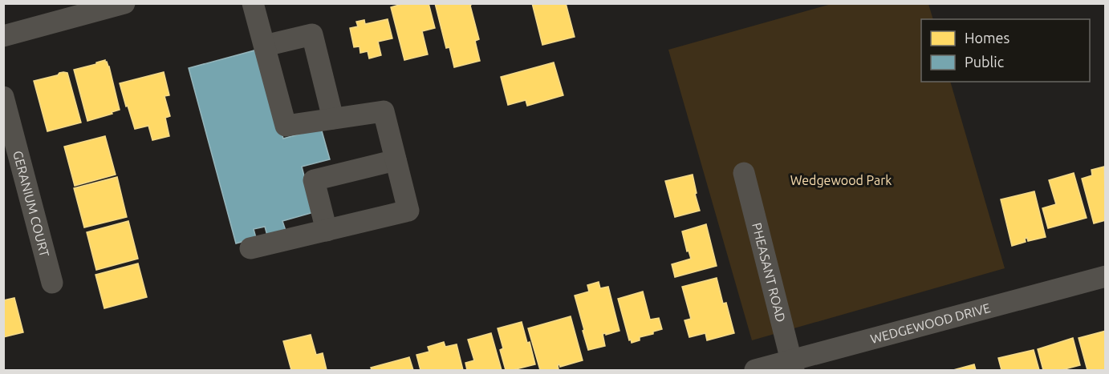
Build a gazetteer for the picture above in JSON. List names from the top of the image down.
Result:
{
  "streets": {
    "street": ["GERANIUM COURT", "PHEASANT ROAD", "WEDGEWOOD DRIVE"]
  },
  "crossings": [
    ["PHEASANT ROAD", "WEDGEWOOD DRIVE"]
  ],
  "parks": ["Wedgewood Park"],
  "legend": ["Homes", "Public"]
}
